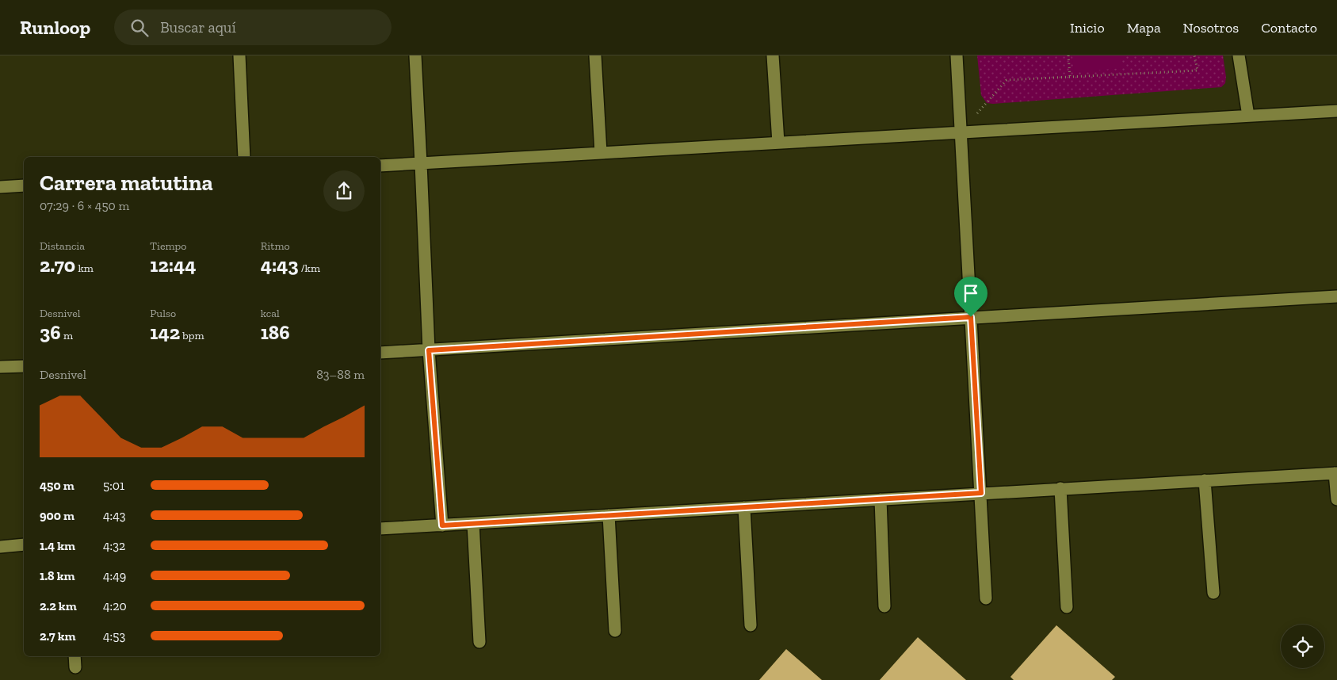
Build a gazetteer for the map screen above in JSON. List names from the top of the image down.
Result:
{
  "page": {
    "header": "Runloop",
    "search": "Buscar aquí",
    "nav": [
      "Inicio",
      "Mapa",
      "Nosotros",
      "Contacto"
    ],
    "heading": ["Carrera matutina", "07:29 · 6 × 450 m"],
    "stats": [
      ["Distancia", "2.70 km"],
      ["Tiempo", "12:44"],
      ["Ritmo", "4:43 /km"],
      ["Desnivel", "36 m"],
      ["Pulso", "142 bpm"],
      ["kcal", "186"]
    ],
    "chart": ["Desnivel", "83–88 m"],
    "list": [
      {
        "name": "450 m",
        "note": "5:01"
      },
      {
        "name": "900 m",
        "note": "4:43"
      },
      {
        "name": "1.4 km",
        "note": "4:32"
      },
      {
        "name": "1.8 km",
        "note": "4:49"
      },
      {
        "name": "2.2 km",
        "note": "4:20"
      },
      {
        "name": "2.7 km",
        "note": "4:53"
      }
    ]
  }
}
